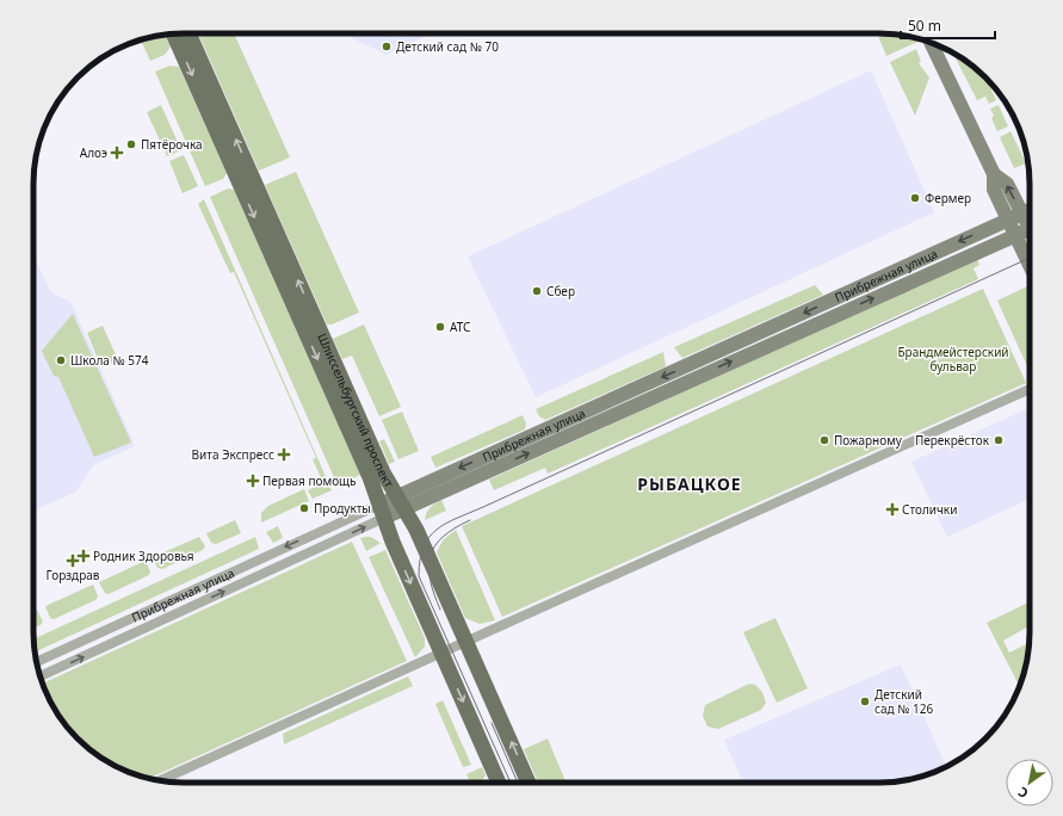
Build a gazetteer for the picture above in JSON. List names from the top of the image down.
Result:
{
  "streets": {
    "main road": ["Шлиссельбургский проспект"],
    "street": ["Прибрежная улица"]
  },
  "crossings": [
    ["Прибрежная улица", "Шлиссельбургский проспект"]
  ],
  "districts": ["РЫБАЦКОЕ"],
  "parks": ["Брандмейстерский бульвар"],
  "places": {
    "other": [
      "Детский сад № 70",
      "Пятёрочка",
      "Фермер",
      "Сбер",
      "АТС",
      "Школа № 574",
      "Пожарному",
      "Перекрёсток",
      "Продукты",
      "Детский сад № 126"
    ],
    "health": [
      "Алоэ",
      "Вита Экспресс",
      "Первая помощь",
      "Столички",
      "Родник Здоровья",
      "Горздрав"
    ]
  },
  "scale_bar": "50 m",
  "north": "bottom left"
}
